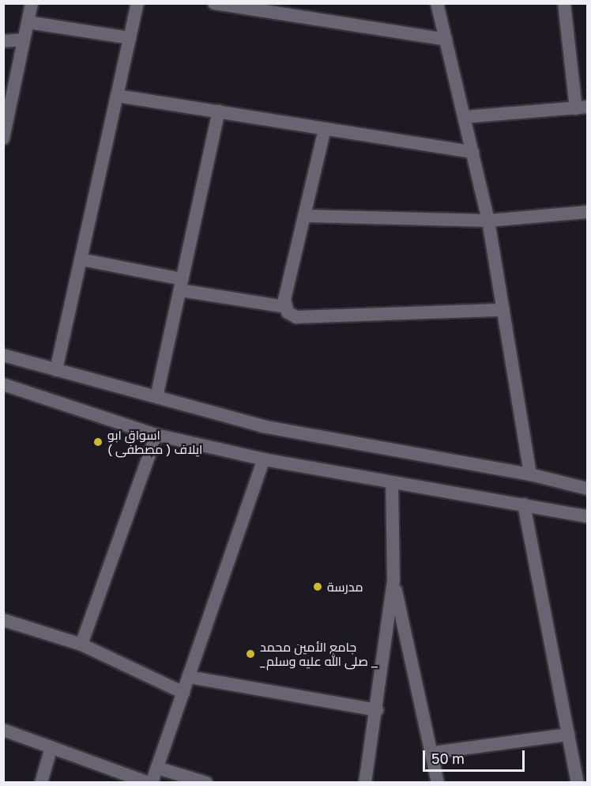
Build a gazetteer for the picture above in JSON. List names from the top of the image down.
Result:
{
  "places": ["اسواق ابو ايلاف ( مصطفى )", "مدرسة", "جامع الأمين محمد _صلى الله عليه وسلم _"],
  "scale_bar": "50 m"
}
